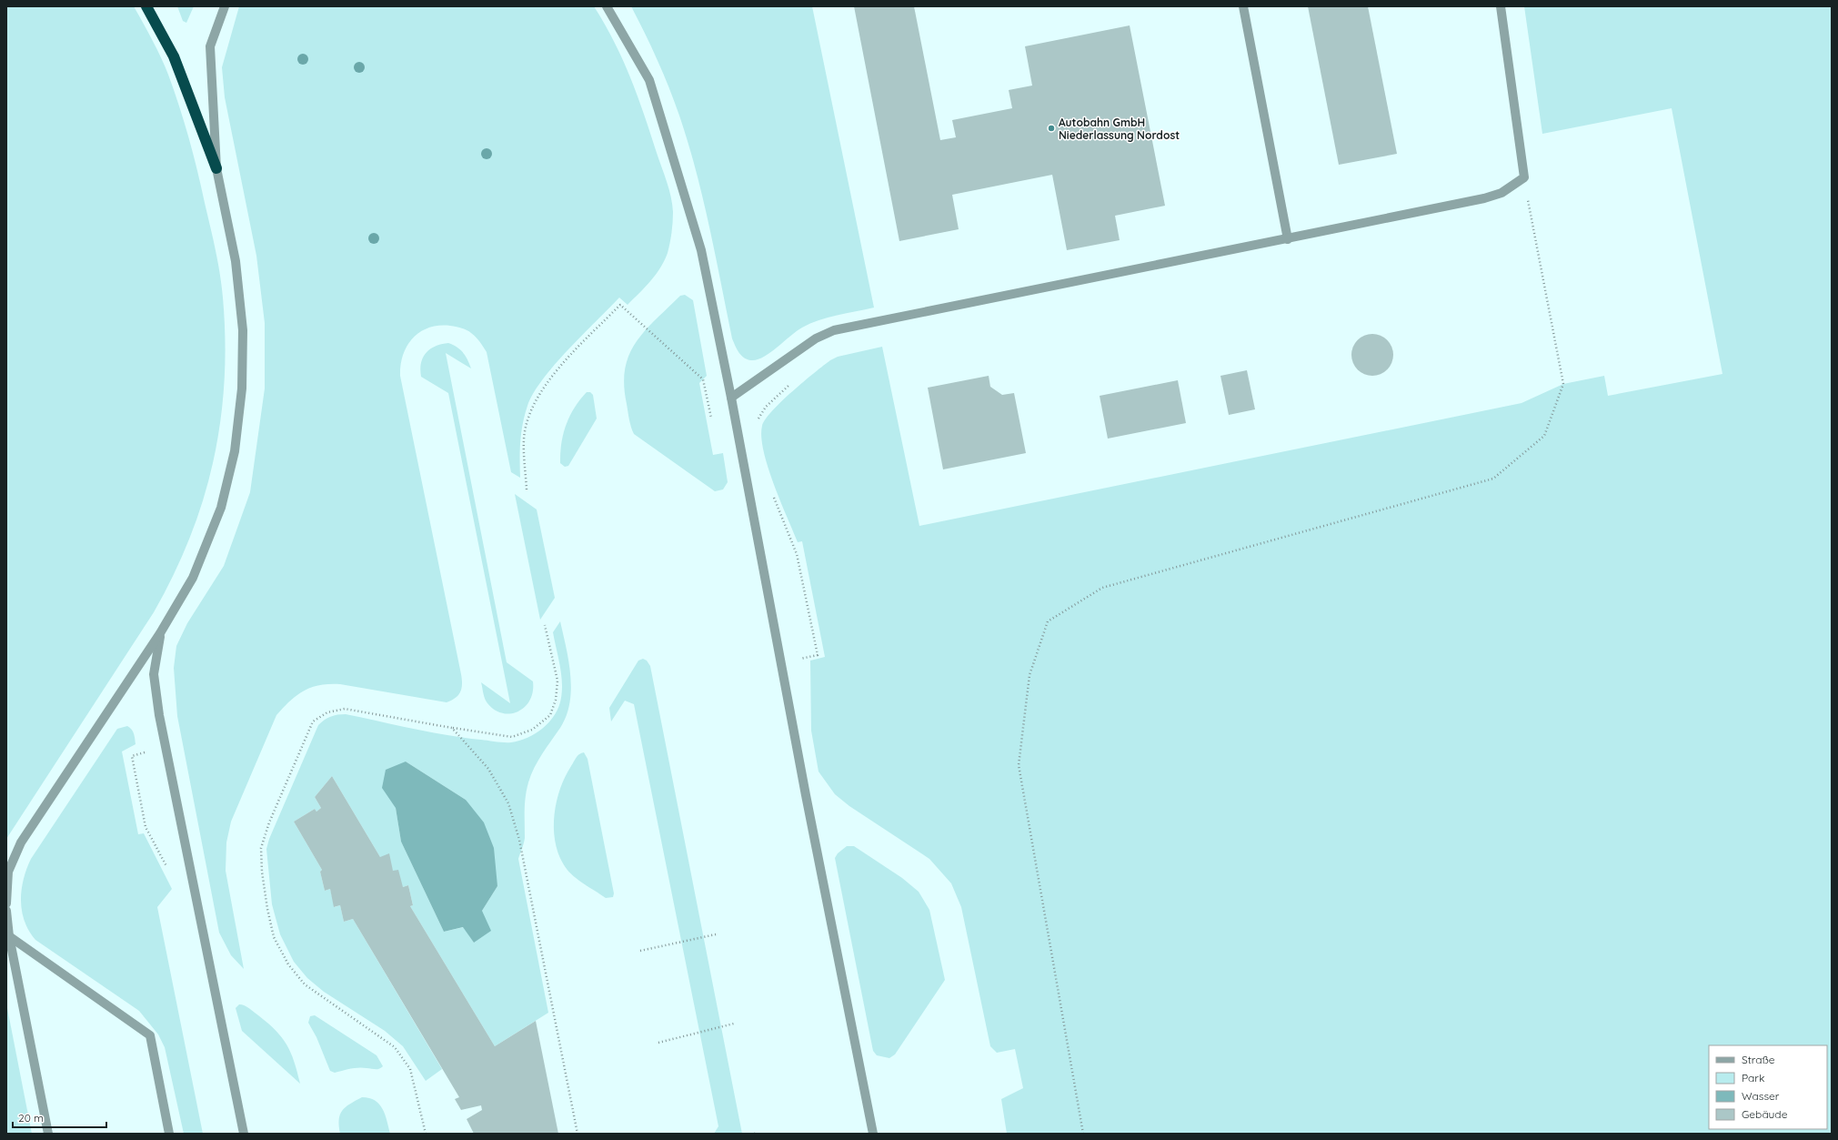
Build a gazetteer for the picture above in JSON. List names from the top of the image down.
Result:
{
  "places": ["Autobahn GmbH Niederlassung Nordost"],
  "legend": [
    "Straße",
    "Park",
    "Wasser",
    "Gebäude"
  ],
  "scale_bar": "20 m"
}
